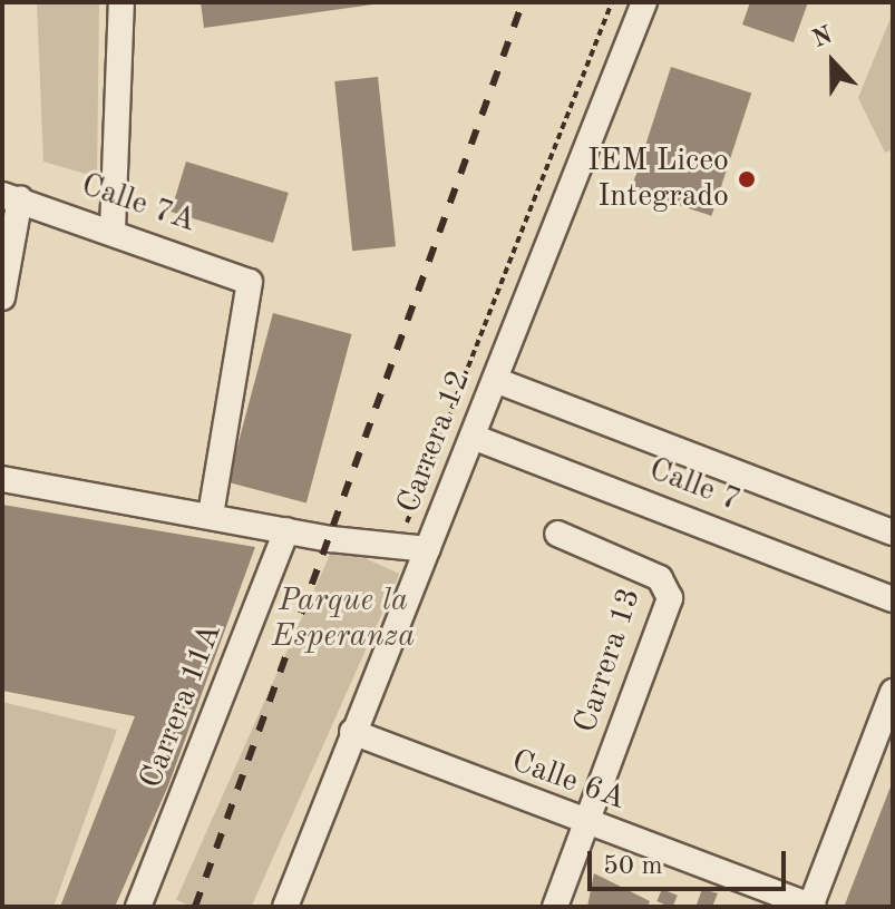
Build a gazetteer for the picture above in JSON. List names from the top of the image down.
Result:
{
  "streets": {
    "street": [
      "Calle 7A",
      "Carrera 12",
      "Calle 7",
      "Carrera 13",
      "Carrera 11A",
      "Calle 6A"
    ]
  },
  "crossings": [
    ["Carrera 12", "Calle 7"],
    ["Carrera 12", "Calle 6A"],
    ["Carrera 13", "Calle 6A"]
  ],
  "parks": ["Parque la Esperanza"],
  "places": ["IEM Liceo Integrado"],
  "scale_bar": "50 m",
  "north": "top"
}
